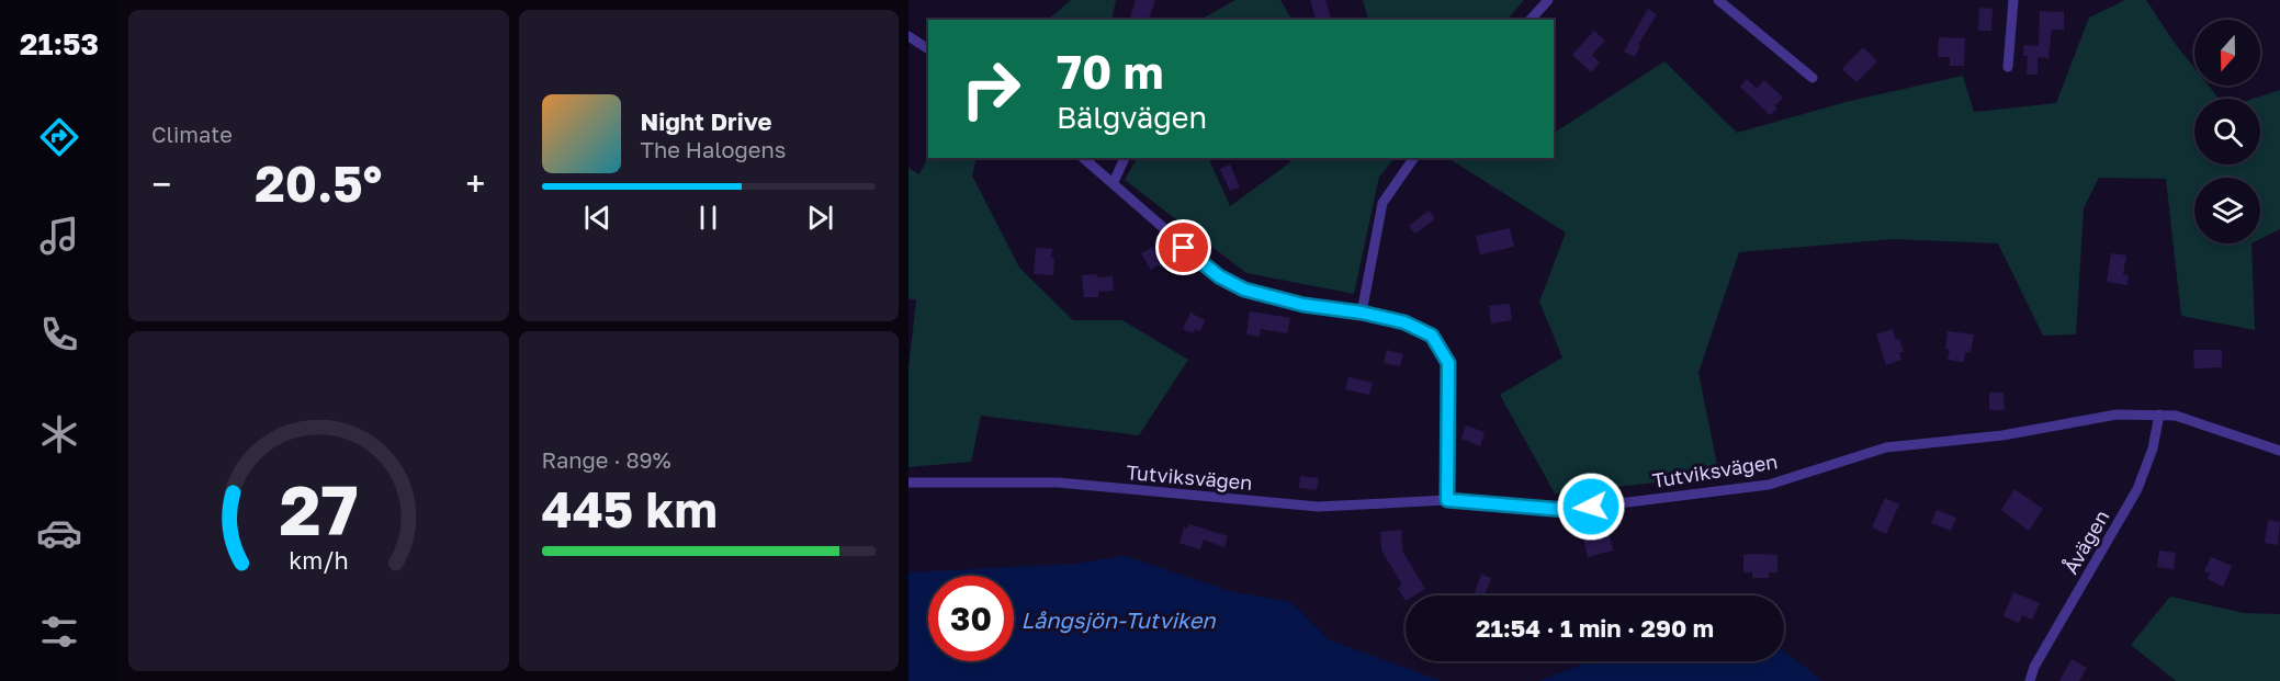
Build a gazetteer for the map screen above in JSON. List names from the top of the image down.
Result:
{
  "streets": {
    "street": ["Tutviksvägen", "Åvägen"]
  },
  "crossings": [
    ["Tutviksvägen", "Åvägen"]
  ],
  "water": ["Långsjön-Tutviken"],
  "north": "bottom",
  "page": {
    "tabs": "21:53",
    "tile": [
      "Climate",
      ["Range · 89%", "445 km"]
    ],
    "turn": ["70 m", "Bälgvägen"],
    "song": ["Night Drive", "The Halogens"],
    "heat": ["−", "20.5°", "+"],
    "limit": "30",
    "trip": "21:54 · 1 min · 290 m",
    "gauge": ["27", "km/h"]
  }
}
